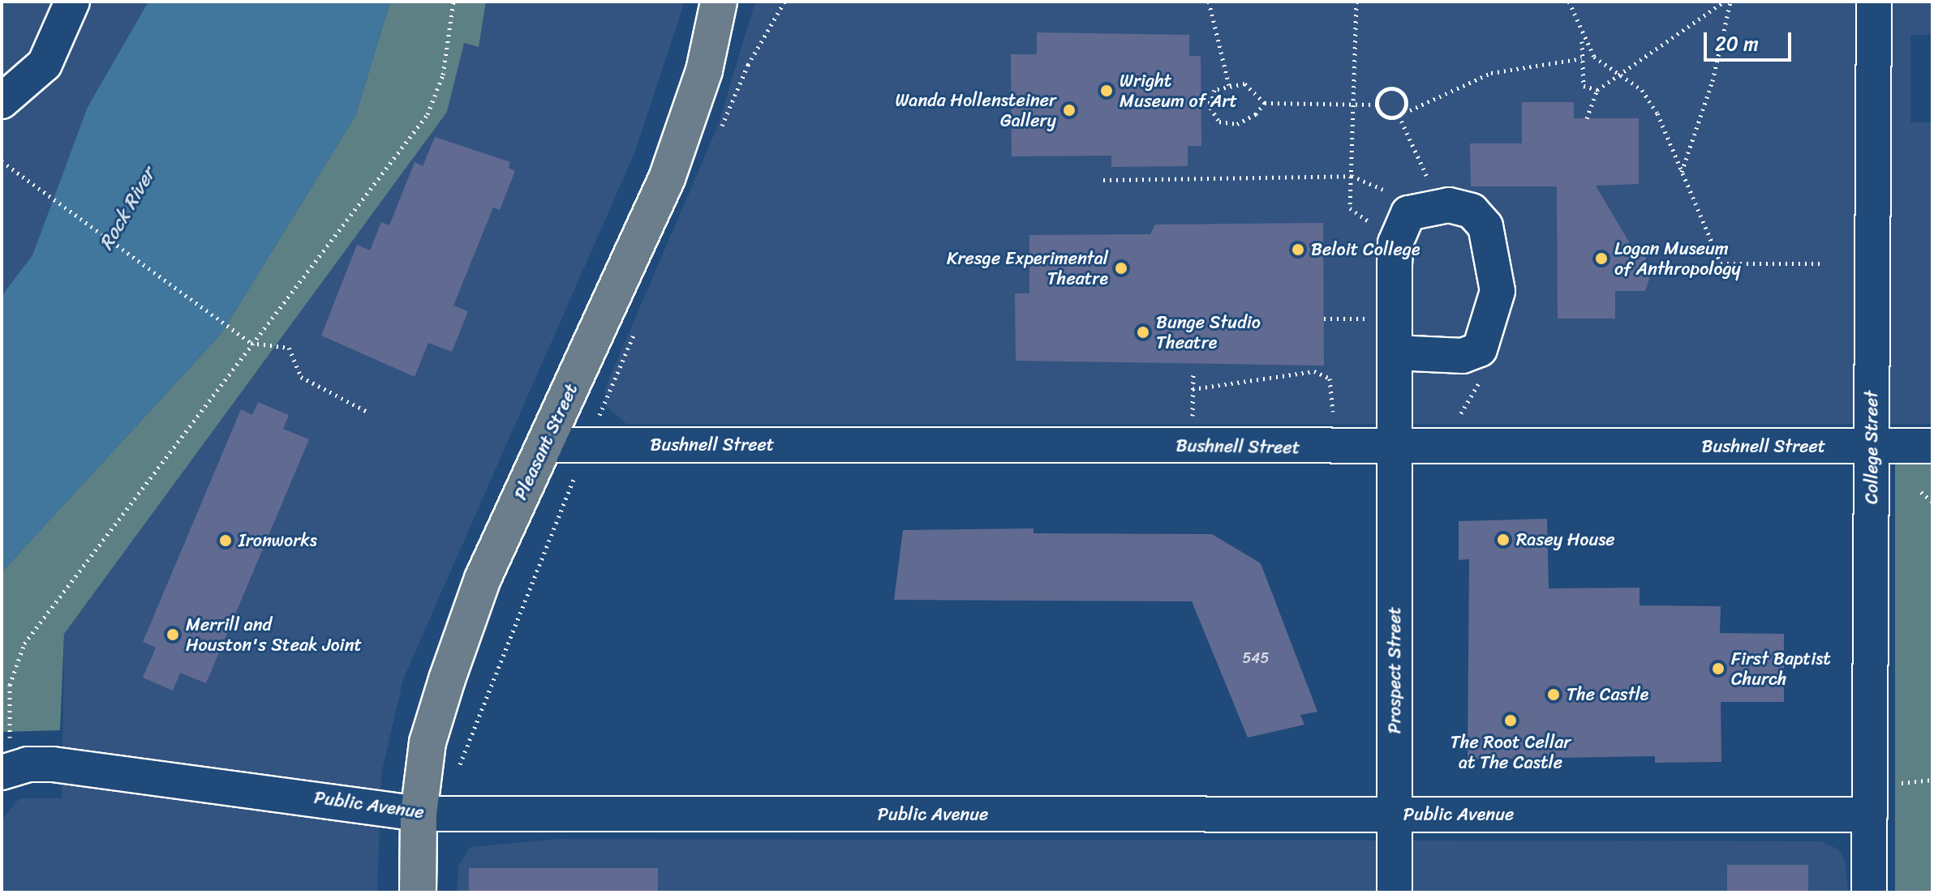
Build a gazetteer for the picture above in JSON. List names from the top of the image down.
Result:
{
  "streets": {
    "main road": ["Pleasant Street"],
    "street": [
      "Bushnell Street",
      "College Street",
      "Prospect Street",
      "Public Avenue"
    ]
  },
  "crossings": [
    ["Pleasant Street", "Bushnell Street"],
    ["Pleasant Street", "Public Avenue"],
    ["Bushnell Street", "College Street"],
    ["Bushnell Street", "Prospect Street"],
    ["College Street", "Public Avenue"],
    ["Prospect Street", "Public Avenue"]
  ],
  "water": ["Rock River"],
  "places": [
    "Wright Museum of Art",
    "Wanda Hollensteiner Gallery",
    "Beloit College",
    "Logan Museum of Anthropology",
    "Kresge Experimental Theatre",
    "Bunge Studio Theatre",
    "Rasey House",
    "Ironworks",
    "Merrill and Houston's Steak Joint",
    "First Baptist Church",
    "The Castle",
    "The Root Cellar at The Castle"
  ],
  "house_numbers": ["545"],
  "scale_bar": "20 m"
}
